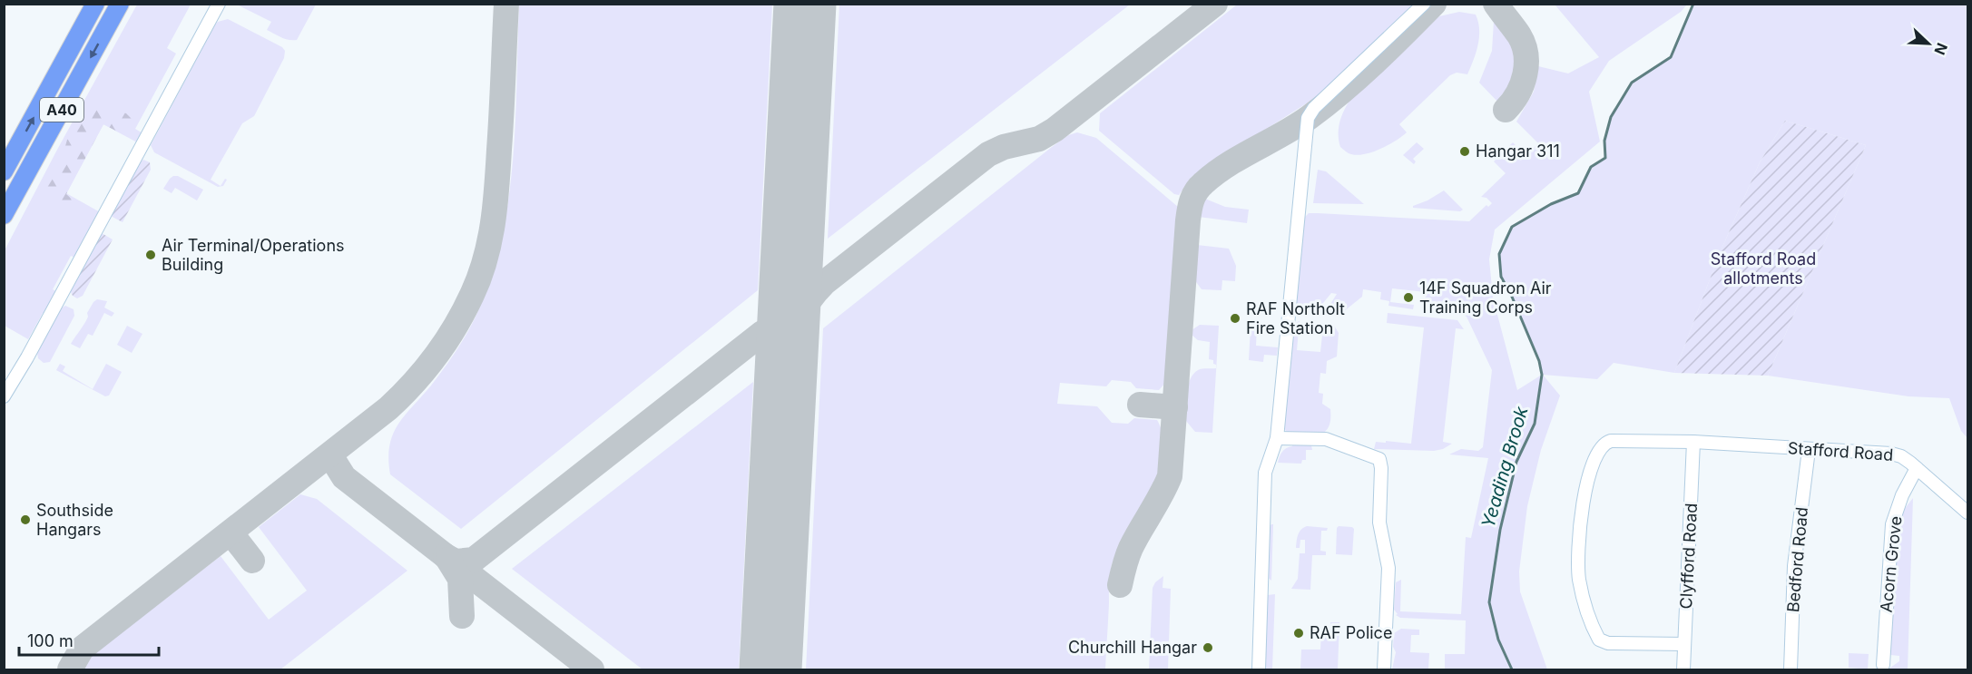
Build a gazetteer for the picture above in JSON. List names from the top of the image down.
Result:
{
  "streets": {
    "highway": ["A40"],
    "street": [
      "Stafford Road",
      "Clyfford Road",
      "Bedford Road",
      "Acorn Grove"
    ]
  },
  "crossings": [
    ["Stafford Road", "Clyfford Road"],
    ["Stafford Road", "Bedford Road"],
    ["Stafford Road", "Acorn Grove"]
  ],
  "water": ["Yeading Brook"],
  "parks": ["Stafford Road allotments"],
  "places": [
    "Hangar 311",
    "Air Terminal/Operations Building",
    "14F Squadron Air Training Corps",
    "RAF Northolt Fire Station",
    "Southside Hangars",
    "RAF Police",
    "Churchill Hangar"
  ],
  "scale_bar": "100 m",
  "north": "bottom right"
}
